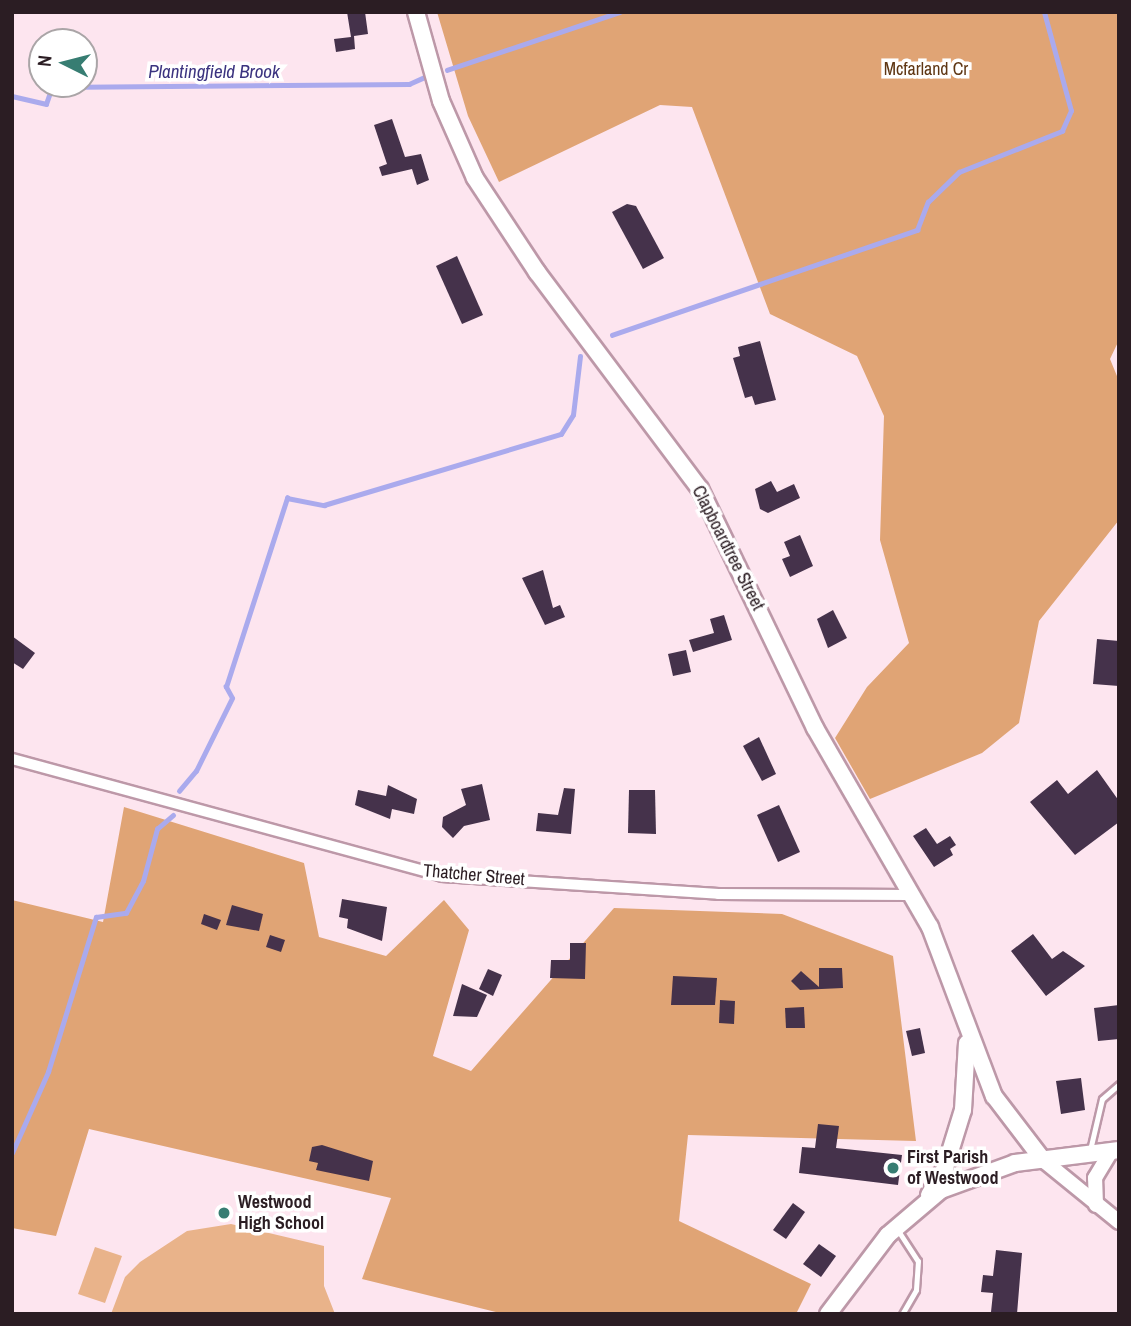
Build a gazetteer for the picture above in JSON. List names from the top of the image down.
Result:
{
  "streets": {
    "main road": ["Clapboardtree Street"],
    "street": ["Thatcher Street"]
  },
  "crossings": [
    ["Clapboardtree Street", "Thatcher Street"]
  ],
  "water": ["Plantingfield Brook"],
  "parks": ["Mcfarland Cr"],
  "places": ["First Parish of Westwood", "Westwood High School"],
  "north": "left"
}
